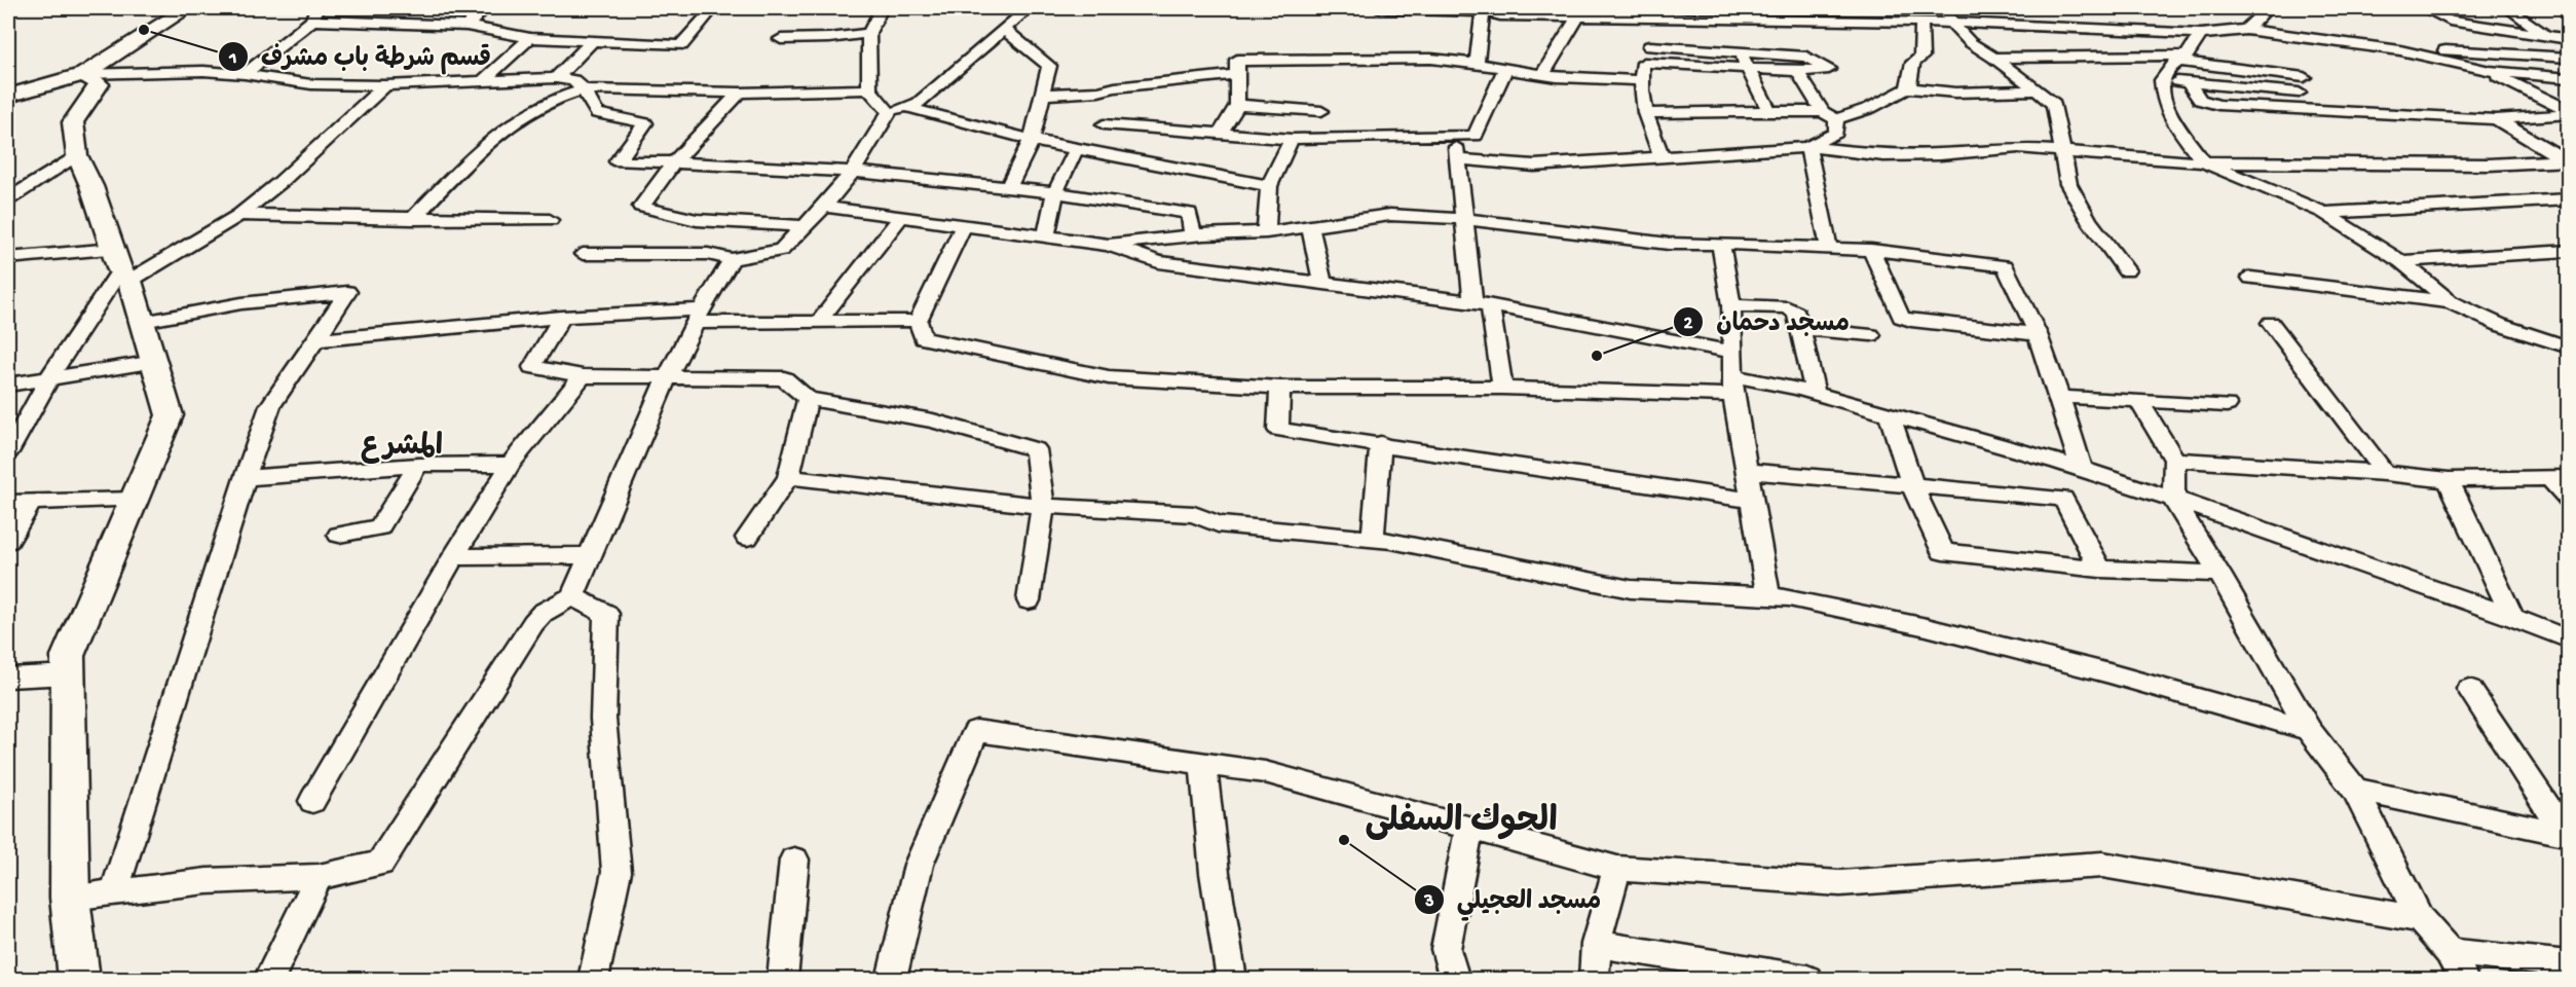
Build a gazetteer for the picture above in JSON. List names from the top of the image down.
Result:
{
  "districts": ["المشرع", "الحوك السفلى"],
  "places": ["قسم شرطة باب مشرف", "مسجد دحمان", "مسجد العجيلي"]
}
